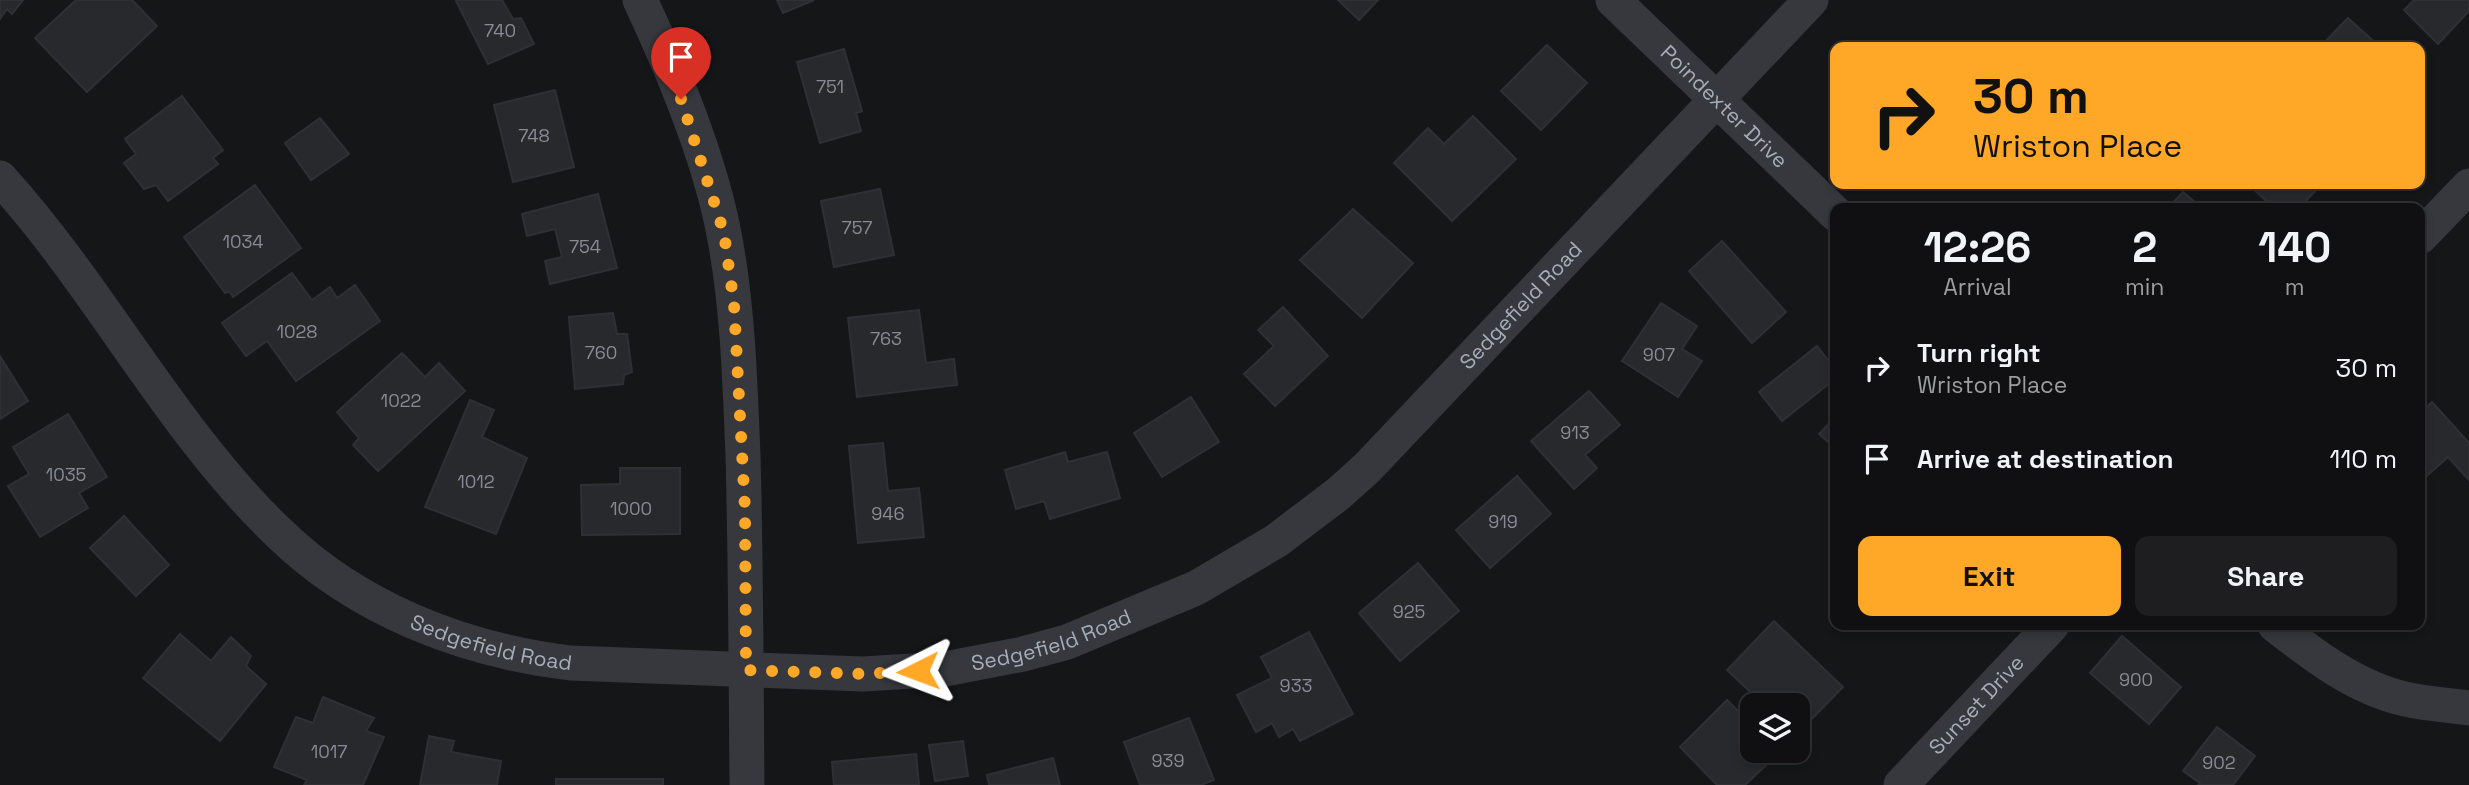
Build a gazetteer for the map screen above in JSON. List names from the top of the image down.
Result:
{
  "streets": {
    "street": ["Poindexter Drive", "Sedgefield Road", "Sunset Drive"]
  },
  "crossings": [
    ["Poindexter Drive", "Sedgefield Road"]
  ],
  "house_numbers": [
    "740",
    "751",
    "748",
    "757",
    "1034",
    "754",
    "1028",
    "763",
    "760",
    "907",
    "1022",
    "913",
    "1035",
    "1012",
    "1000",
    "946",
    "919",
    "925",
    "900",
    "933",
    "1017",
    "939",
    "902"
  ],
  "page": {
    "turn": ["30 m", "Wriston Place"],
    "eta": [
      "12:26",
      "Arrival",
      "2",
      "min",
      "140",
      "m"
    ],
    "list": [
      {
        "name": "Turn right",
        "note": "Wriston Place",
        "value": "30 m"
      },
      {
        "name": "Arrive at destination",
        "value": "110 m"
      }
    ],
    "buttons": ["Exit", "Share"]
  }
}
